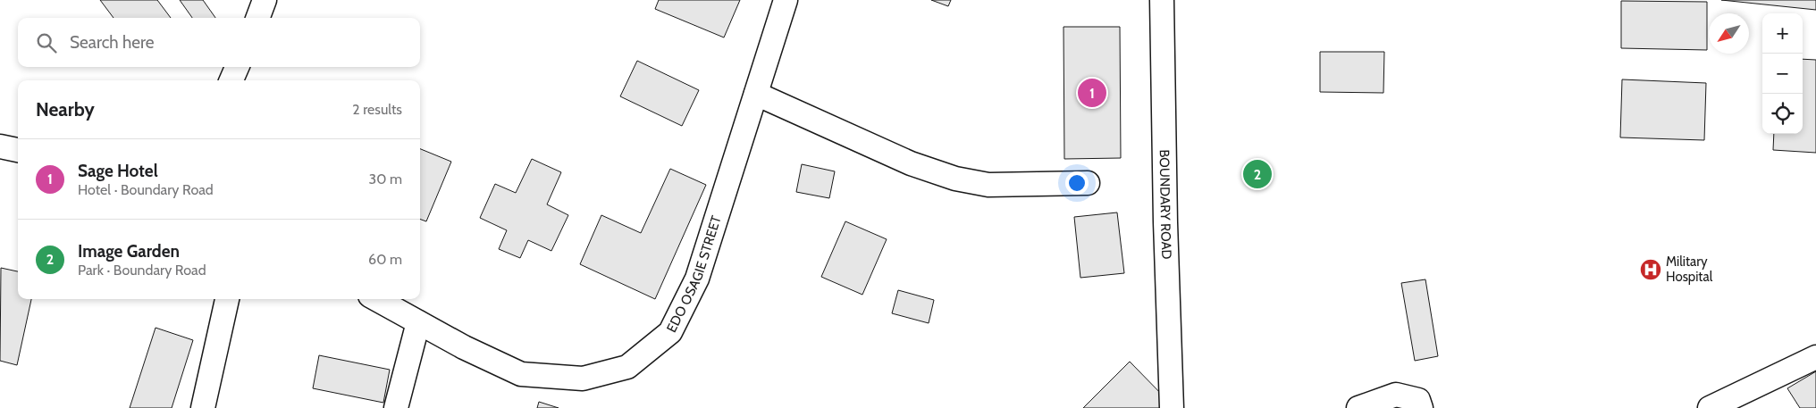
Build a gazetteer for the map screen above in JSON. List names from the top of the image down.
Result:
{
  "streets": {
    "street": ["BOUNDARY ROAD", "EDO OSAGIE STREET"]
  },
  "places": {
    "hospital": ["Military Hospital"]
  },
  "north": "bottom left",
  "page": {
    "map_buttons": ["+", "−"],
    "search": "Search here",
    "pins": ["1", "2"],
    "heading": ["Nearby", "2 results"],
    "list": [
      {
        "mark": "1",
        "name": "Sage Hotel",
        "note": "Hotel · Boundary Road",
        "value": "30 m"
      },
      {
        "mark": "2",
        "name": "Image Garden",
        "note": "Park · Boundary Road",
        "value": "60 m"
      }
    ]
  }
}
